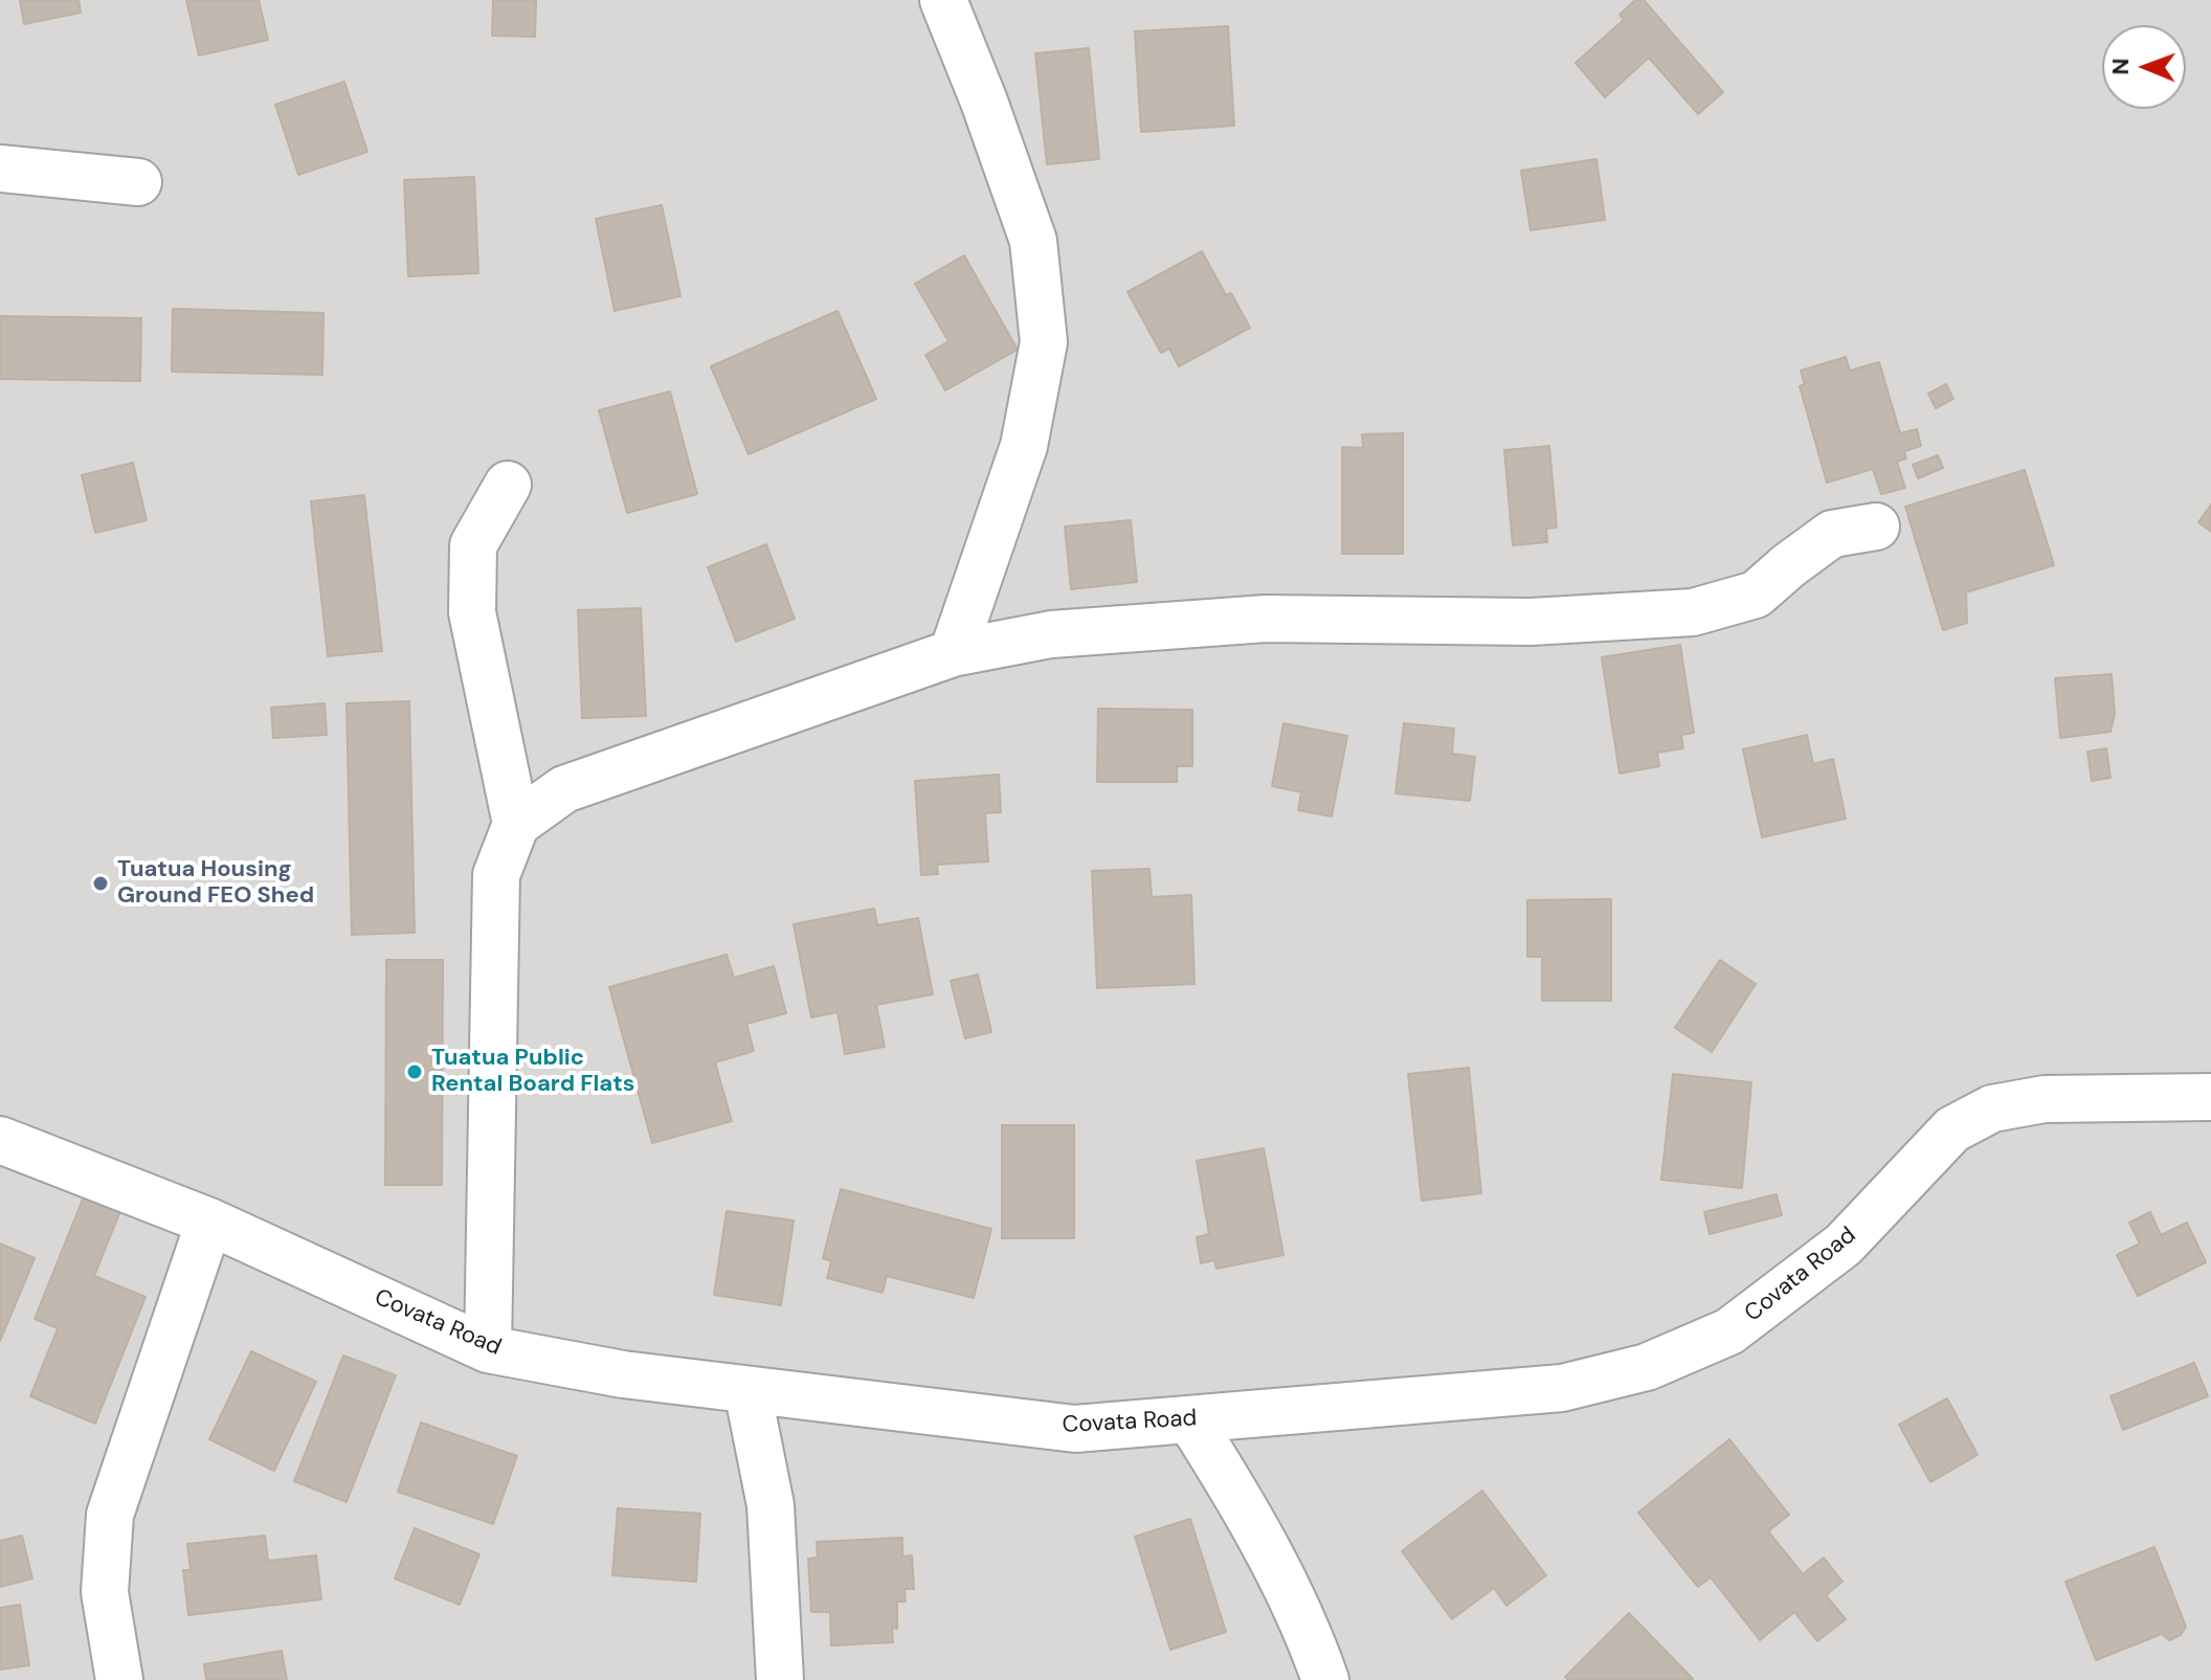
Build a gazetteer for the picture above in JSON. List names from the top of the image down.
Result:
{
  "streets": {
    "street": ["Covata Road"]
  },
  "places": ["Tuatua Housing Ground FEO Shed", "Tuatua Public Rental Board Flats"],
  "north": "left"
}
